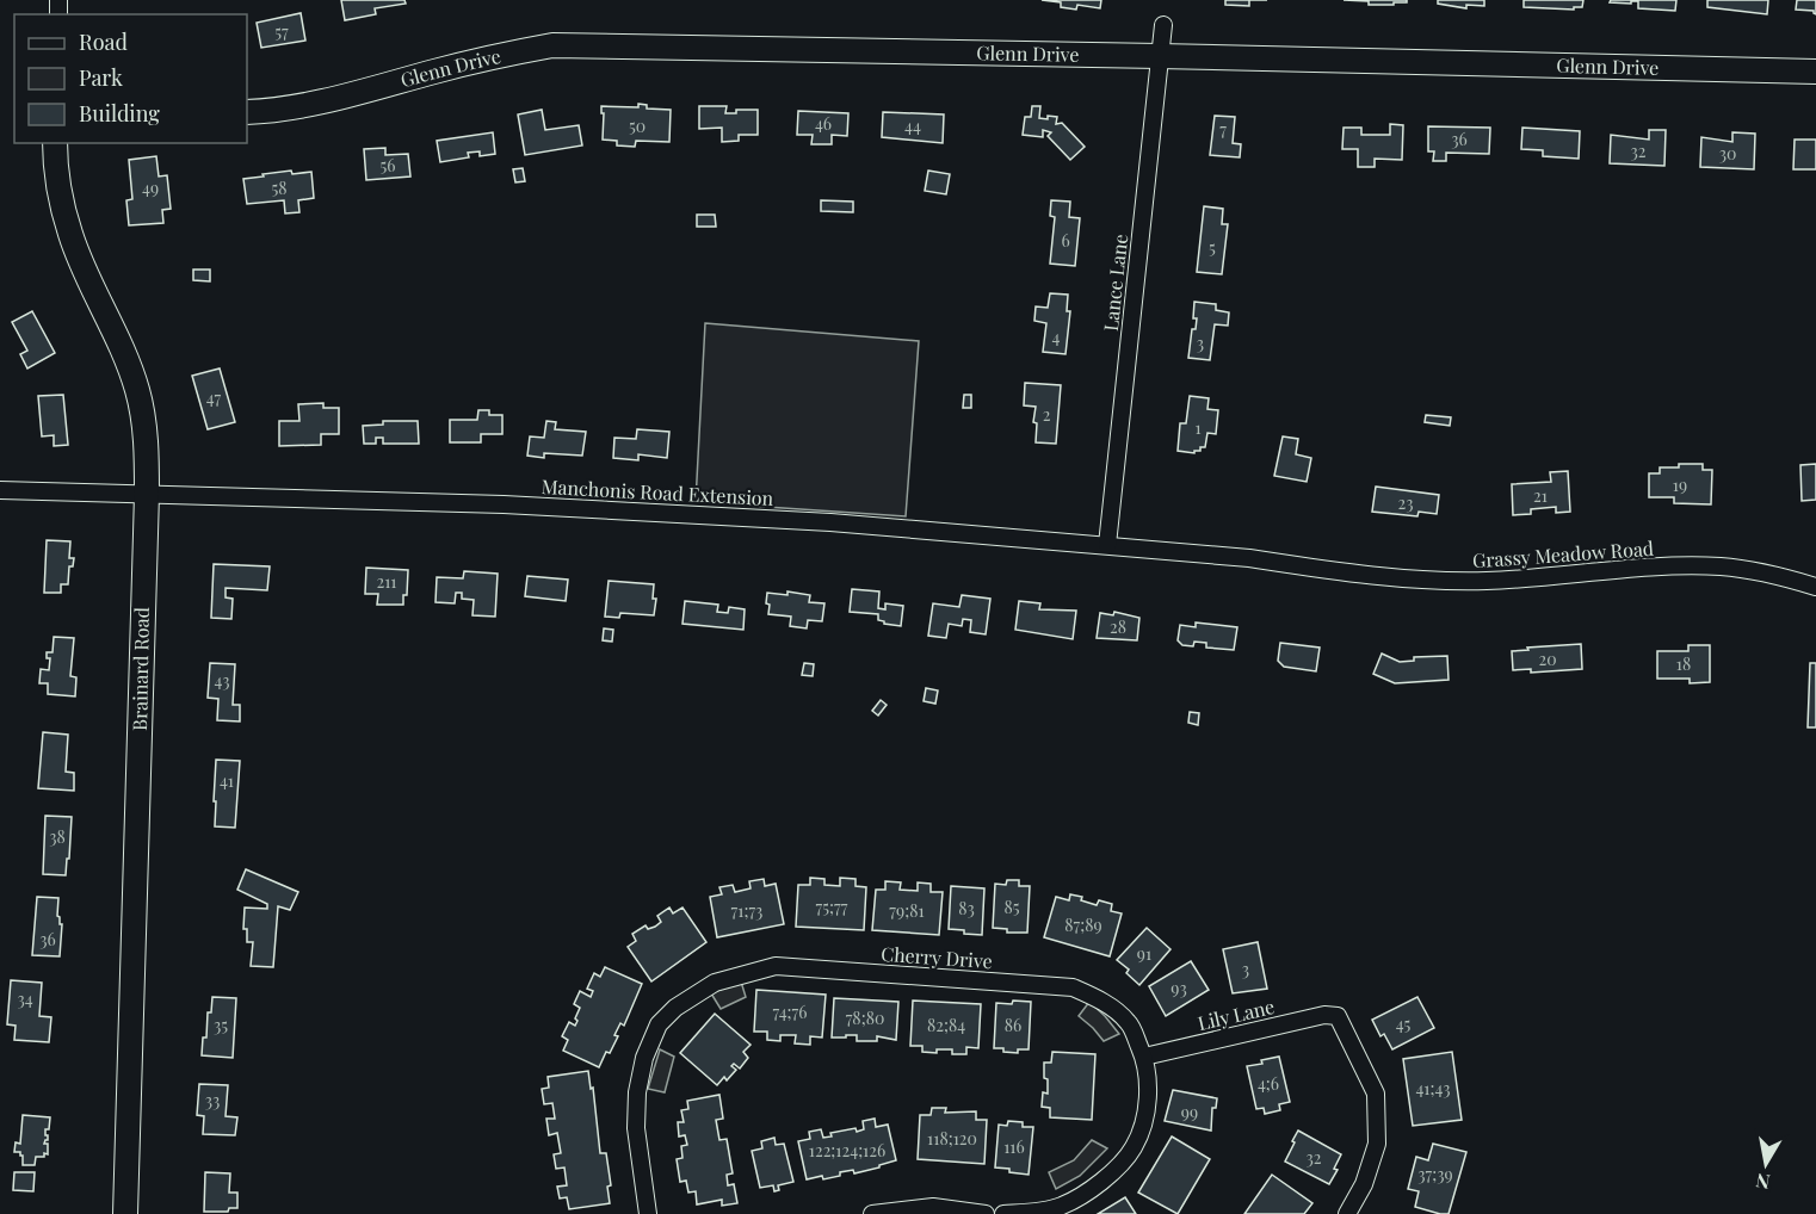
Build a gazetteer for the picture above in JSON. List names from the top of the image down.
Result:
{
  "streets": {
    "street": [
      "Glenn Drive",
      "Lance Lane",
      "Manchonis Road Extension",
      "Grassy Meadow Road",
      "Brainard Road",
      "Cherry Drive",
      "Lily Lane"
    ]
  },
  "crossings": [
    ["Glenn Drive", "Lance Lane"],
    ["Lance Lane", "Manchonis Road Extension"],
    ["Manchonis Road Extension", "Grassy Meadow Road"],
    ["Manchonis Road Extension", "Brainard Road"],
    ["Cherry Drive", "Lily Lane"]
  ],
  "house_numbers": [
    "57",
    "46",
    "50",
    "44",
    "7",
    "36",
    "32",
    "30",
    "56",
    "49",
    "58",
    "6",
    "5",
    "4",
    "3",
    "47",
    "2",
    "1",
    "19",
    "21",
    "23",
    "211",
    "28",
    "20",
    "18",
    "43",
    "41",
    "38",
    "75;77",
    "85",
    "83",
    "71;73",
    "79;81",
    "87;89",
    "36",
    "91",
    "3",
    "93",
    "34",
    "74;76",
    "78;80",
    "45",
    "35",
    "82;84",
    "86",
    "4;6",
    "41;43",
    "33",
    "99",
    "118;120",
    "116",
    "122;124;126",
    "32",
    "37;39"
  ],
  "legend": ["Road", "Park", "Building"],
  "north": "bottom"
}
